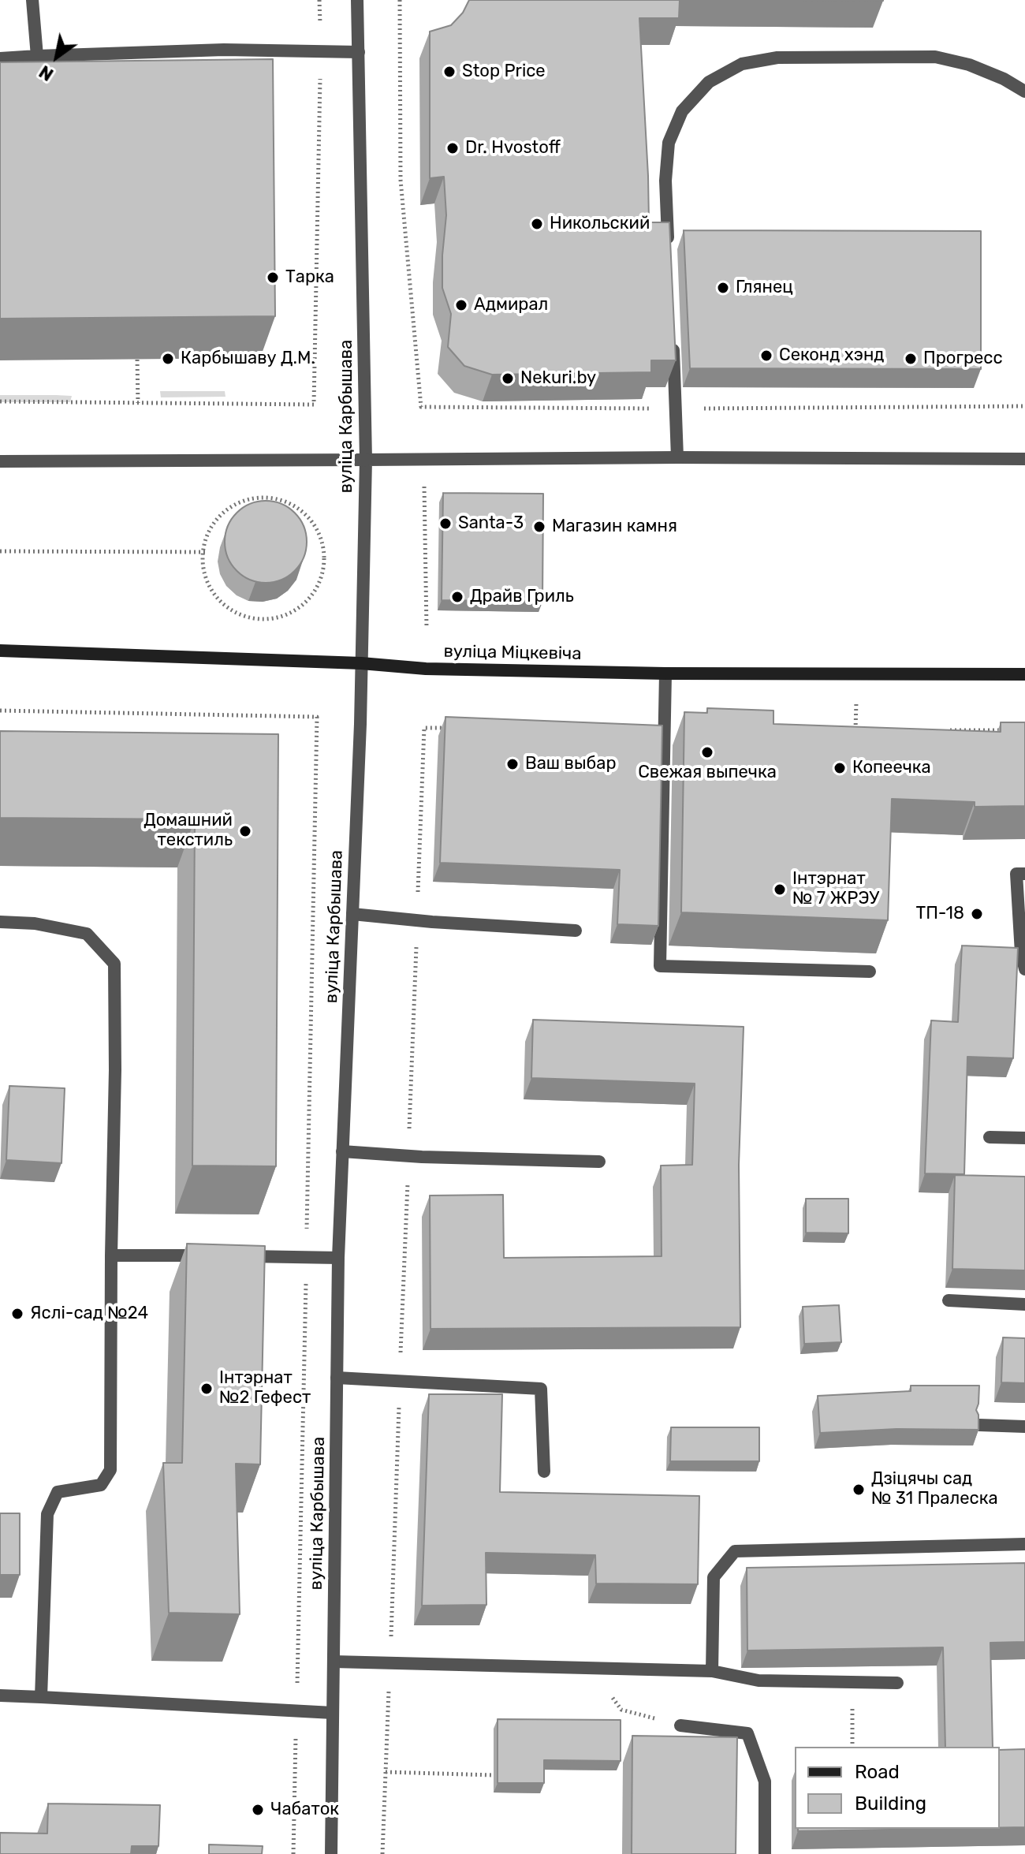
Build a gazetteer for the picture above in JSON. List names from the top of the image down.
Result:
{
  "streets": {
    "main road": ["вуліца Міцкевіча"],
    "street": ["вуліца Карбышава"]
  },
  "crossings": [
    ["вуліца Карбышава", "вуліца Міцкевіча"]
  ],
  "places": [
    "Stop Price",
    "Dr. Hvostoff",
    "Никольский",
    "Тарка",
    "Глянец",
    "Адмирал",
    "Секонд хэнд",
    "Карбышаву Д.М.",
    "Прогресс",
    "Nekuri.by",
    "Santa-3",
    "Магазин камня",
    "Драйв Гриль",
    "Свежая выпечка",
    "Ваш выбар",
    "Копеечка",
    "Домашний текстиль",
    "Інтэрнат № 7 ЖРЭУ",
    "ТП-18",
    "Яслі-сад №24",
    "Інтэрнат №2 Гефест",
    "Дзіцячы сад № 31 Пралеска",
    "Чабаток"
  ],
  "legend": ["Road", "Building"],
  "north": "bottom left"
}
